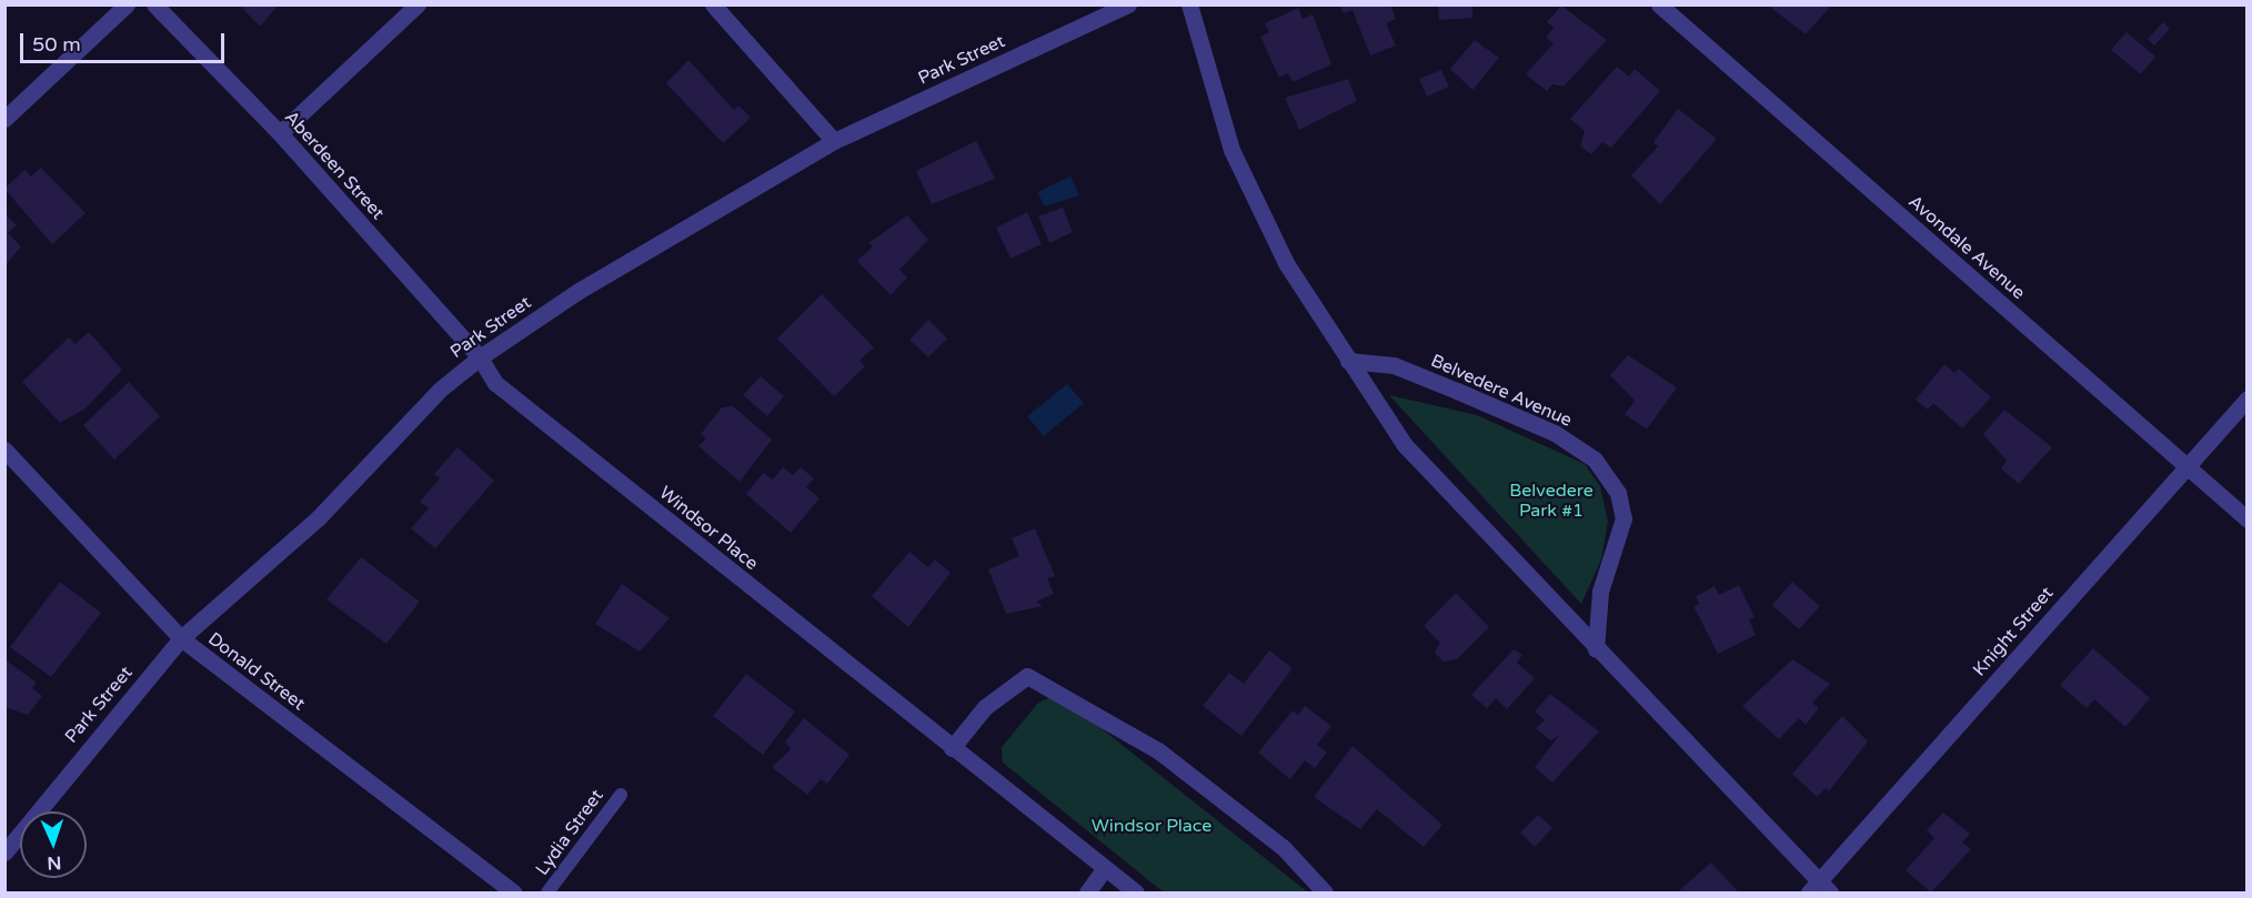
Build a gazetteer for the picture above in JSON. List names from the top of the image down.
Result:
{
  "streets": {
    "street": [
      "Park Street",
      "Aberdeen Street",
      "Avondale Avenue",
      "Belvedere Avenue",
      "Windsor Place",
      "Knight Street",
      "Donald Street"
    ],
    "lane": ["Lydia Street"]
  },
  "crossings": [
    ["Park Street", "Aberdeen Street"],
    ["Park Street", "Windsor Place"],
    ["Park Street", "Donald Street"],
    ["Aberdeen Street", "Windsor Place"],
    ["Avondale Avenue", "Knight Street"]
  ],
  "parks": ["Belvedere Park #1", "Windsor Place"],
  "scale_bar": "50 m",
  "north": "bottom"
}
